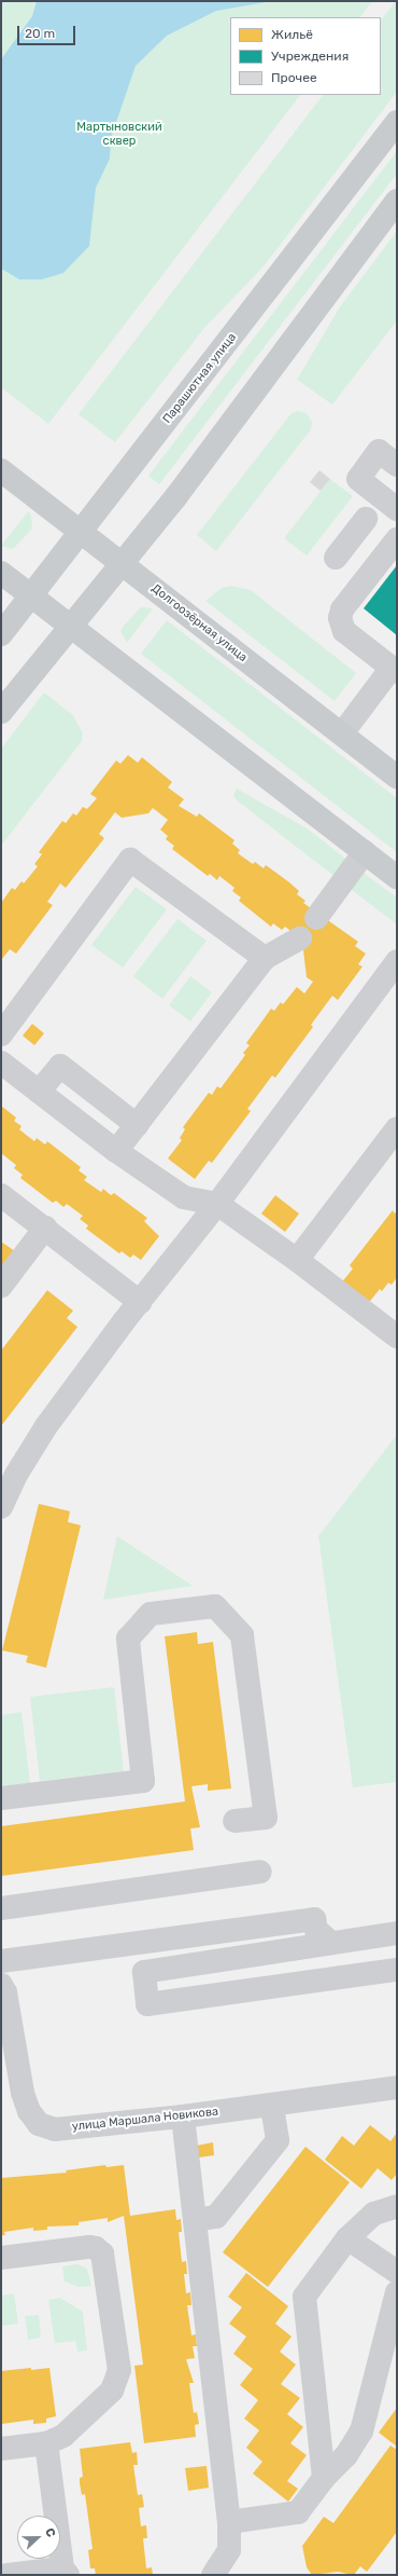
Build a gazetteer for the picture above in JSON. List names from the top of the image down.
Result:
{
  "streets": {
    "main road": ["Парашютная улица", "Долгоозёрная улица"],
    "street": ["улица Маршала Новикова"]
  },
  "crossings": [
    ["Парашютная улица", "Долгоозёрная улица"]
  ],
  "parks": ["Мартыновский сквер"],
  "legend": ["Жильё", "Учреждения", "Прочее"],
  "scale_bar": "20 m",
  "north": "right"
}
